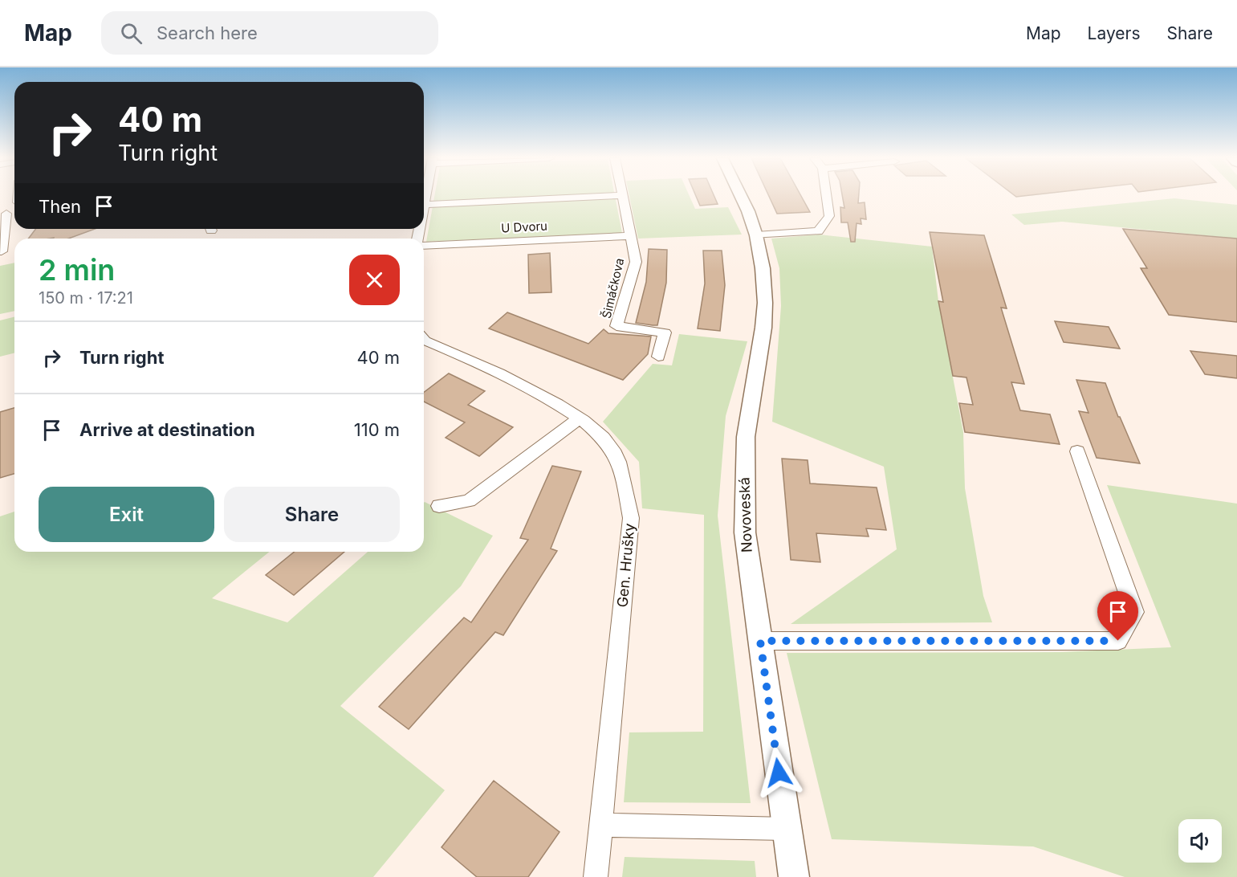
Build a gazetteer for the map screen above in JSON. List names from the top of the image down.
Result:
{
  "streets": {
    "street": [
      "U Dvoru",
      "Šimáčkova",
      "Novoveská",
      "Gen. Hrušky"
    ]
  },
  "crossings": [
    ["U Dvoru", "Šimáčkova"]
  ],
  "page": {
    "header": "Map",
    "search": "Search here",
    "nav": ["Map", "Layers", "Share"],
    "turn": ["40 m", "Turn right"],
    "then": "Then",
    "heading": ["2 min", "150 m · 17:21"],
    "list": [
      {
        "name": "Turn right",
        "value": "40 m"
      },
      {
        "name": "Arrive at destination",
        "value": "110 m"
      }
    ],
    "buttons": ["Exit", "Share"]
  }
}
